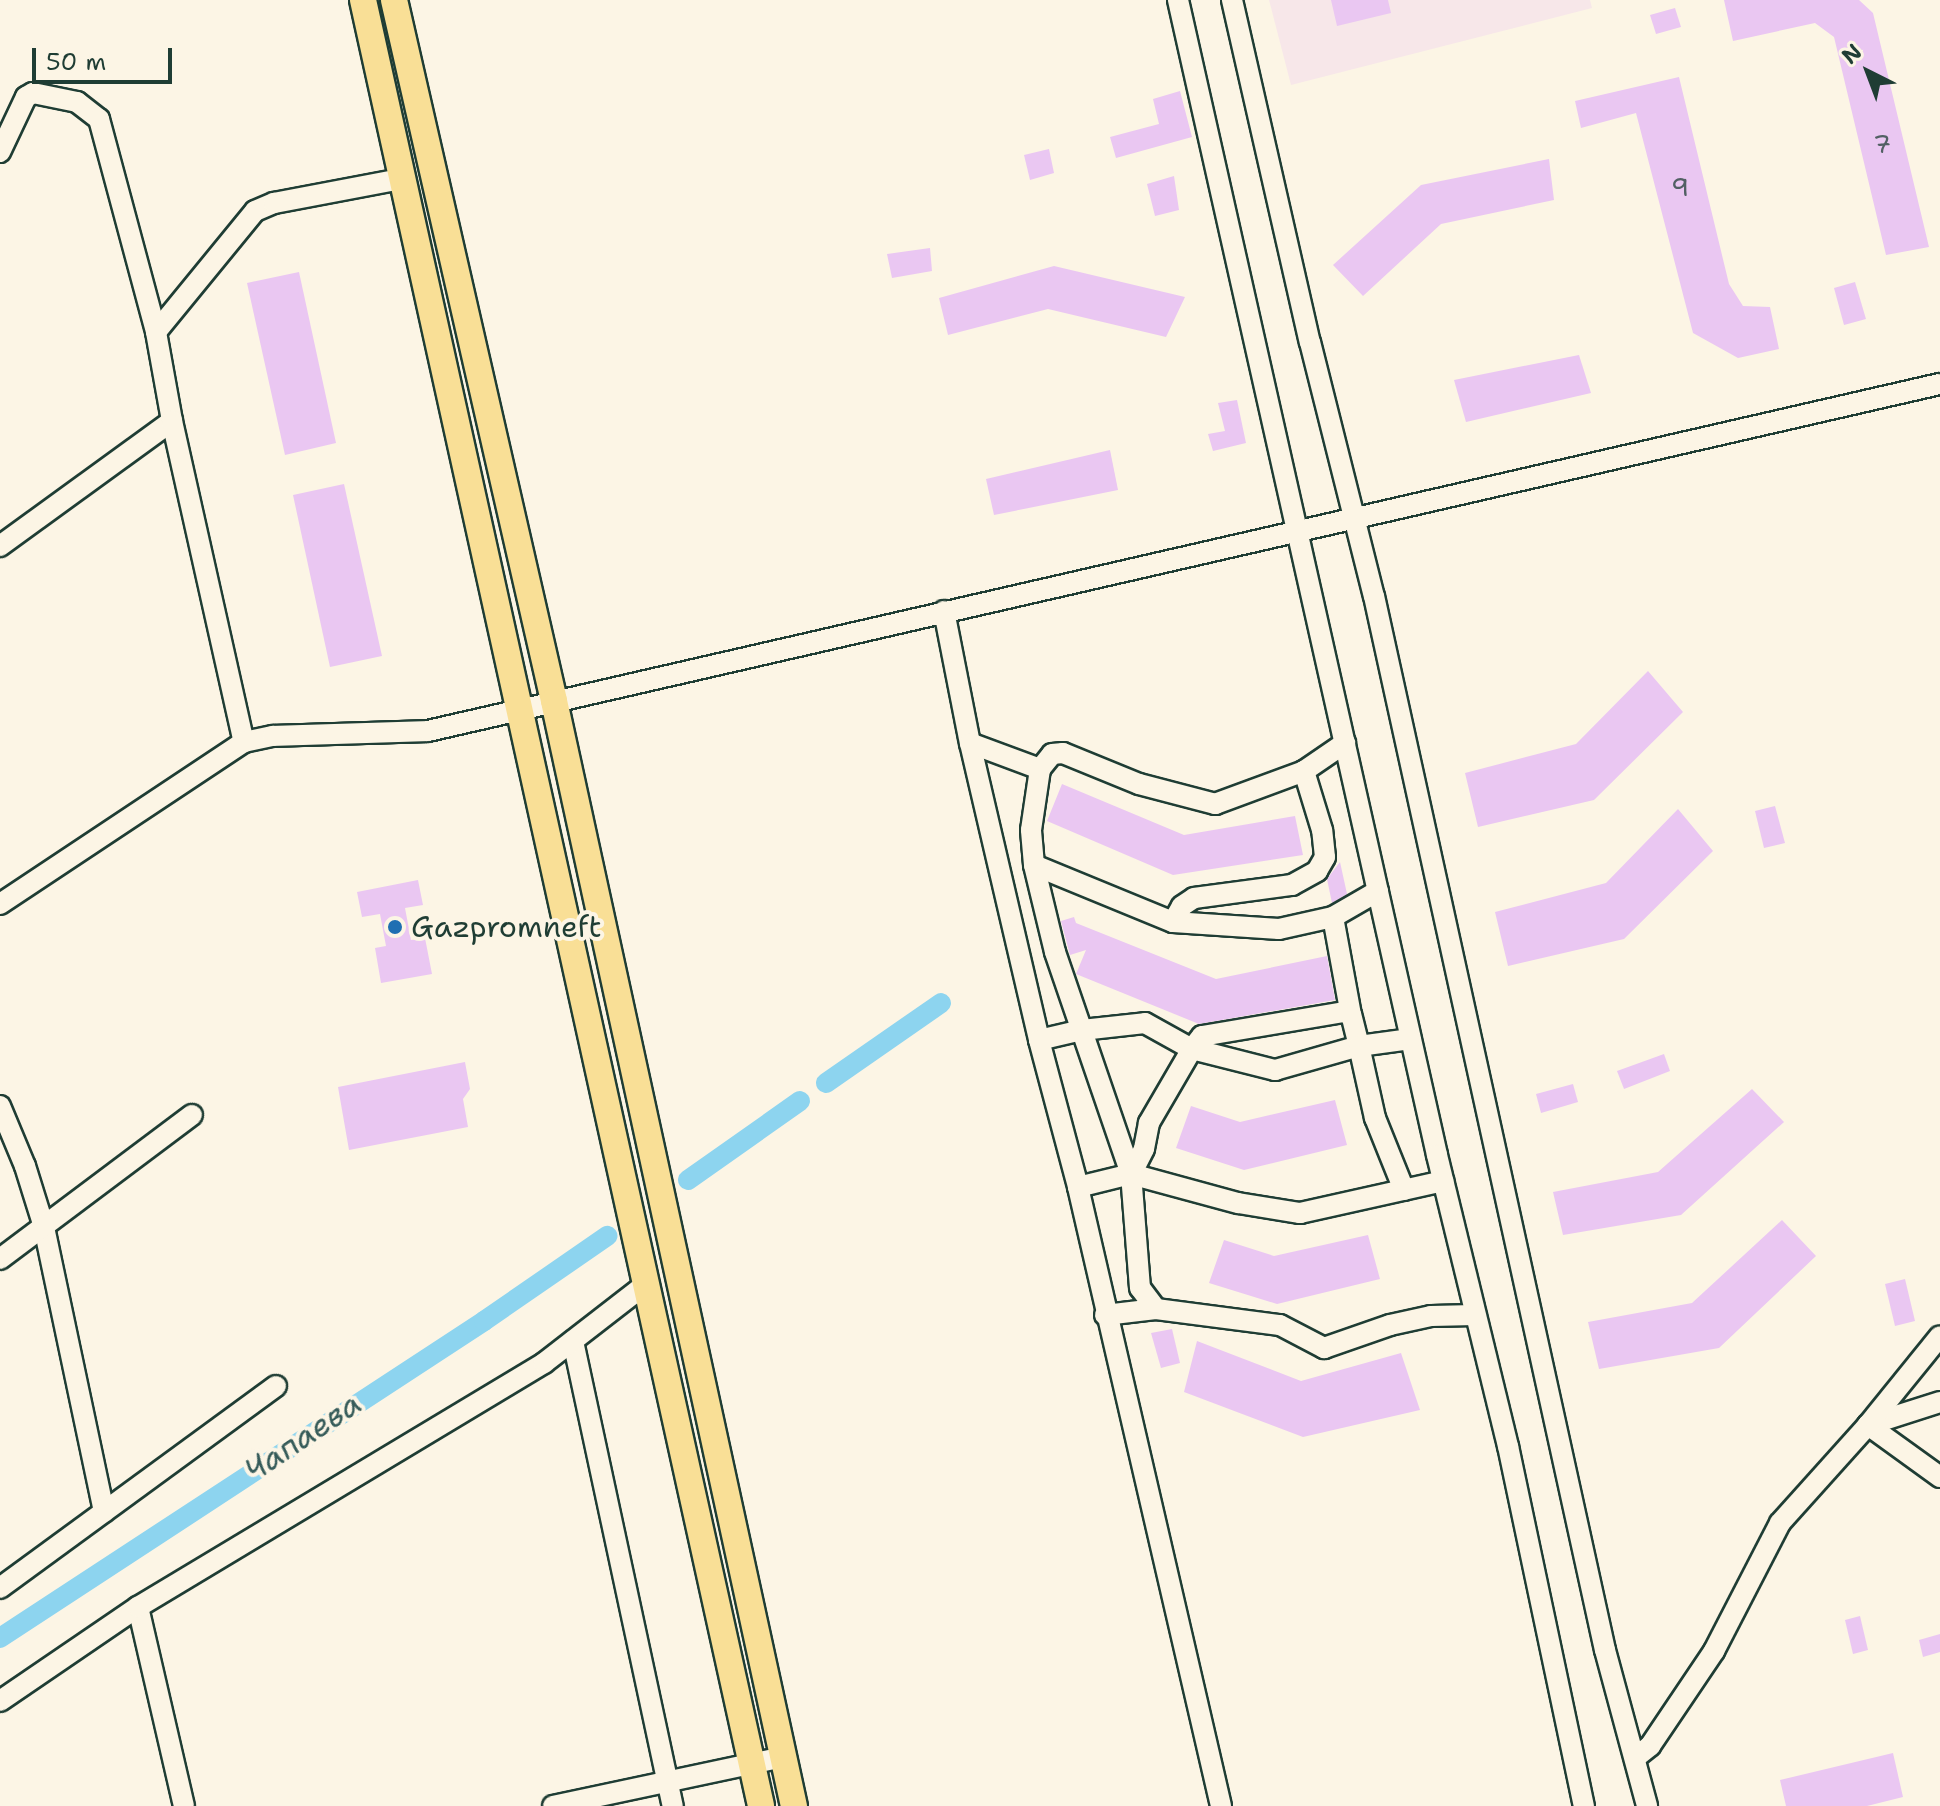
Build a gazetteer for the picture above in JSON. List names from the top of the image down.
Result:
{
  "water": ["Чапаева"],
  "places": ["Gazpromneft"],
  "house_numbers": ["7", "9"],
  "scale_bar": "50 m",
  "north": "top left"
}
